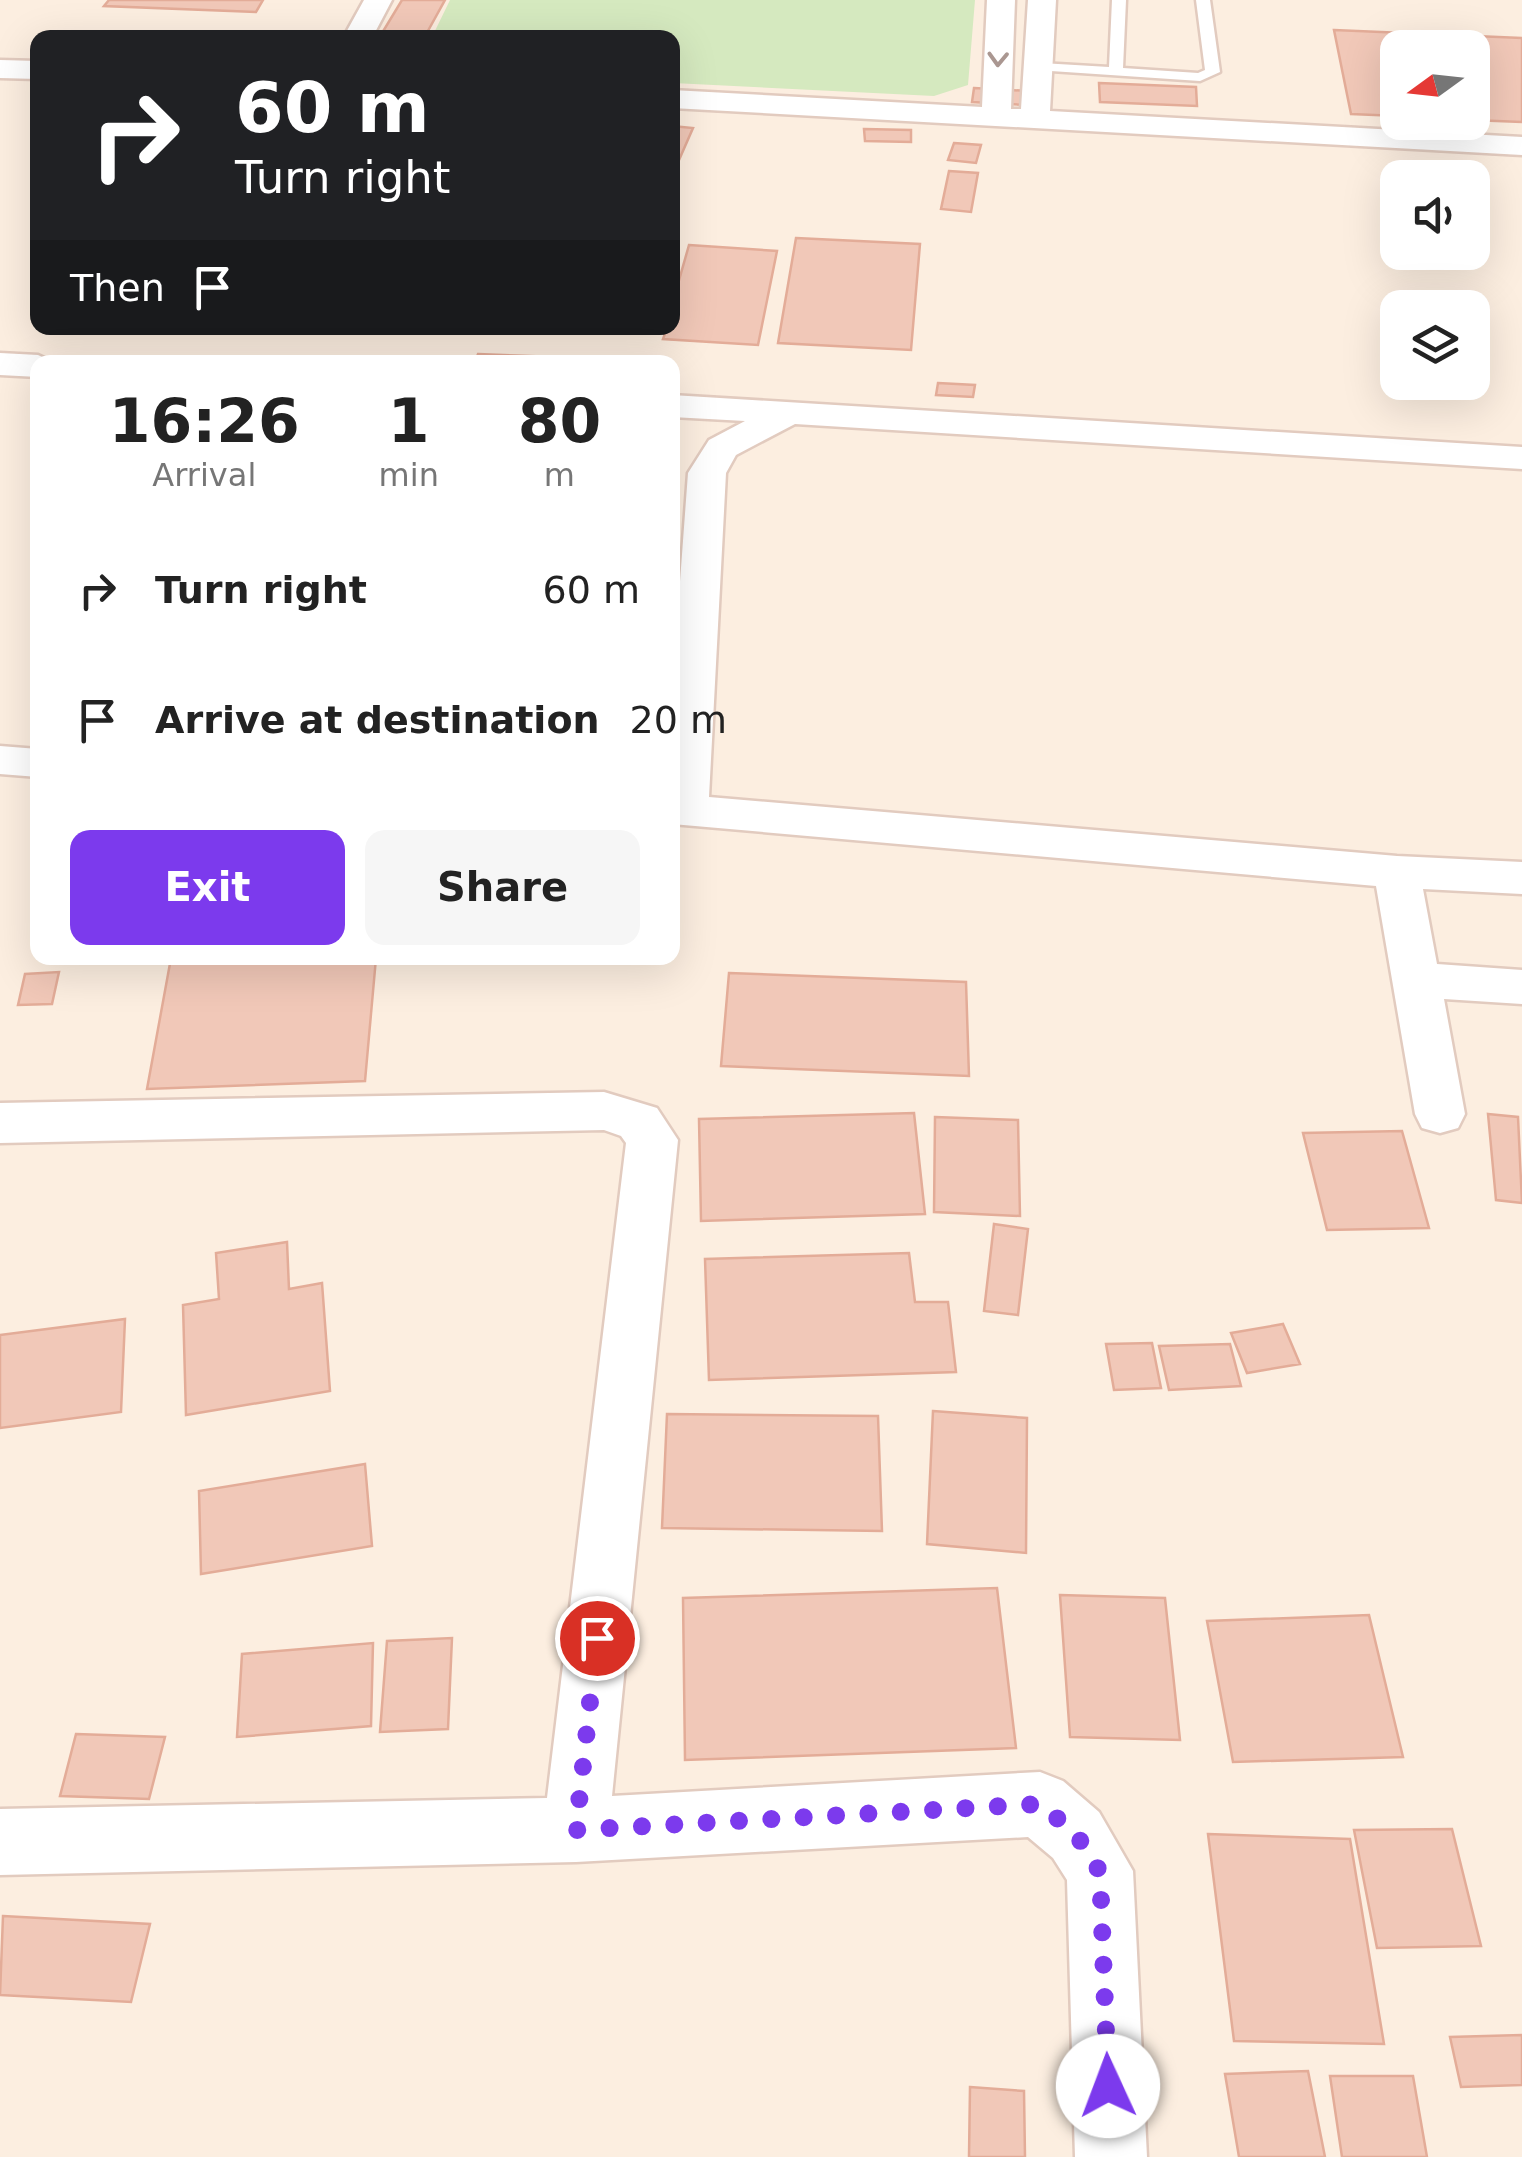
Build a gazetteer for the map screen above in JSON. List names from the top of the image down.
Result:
{
  "north": "left",
  "page": {
    "turn": ["60 m", "Turn right"],
    "then": "Then",
    "eta": [
      "16:26",
      "Arrival",
      "1",
      "min",
      "80",
      "m"
    ],
    "list": [
      {
        "name": "Turn right",
        "value": "60 m"
      },
      {
        "name": "Arrive at destination",
        "value": "20 m"
      }
    ],
    "buttons": ["Exit", "Share"]
  }
}
